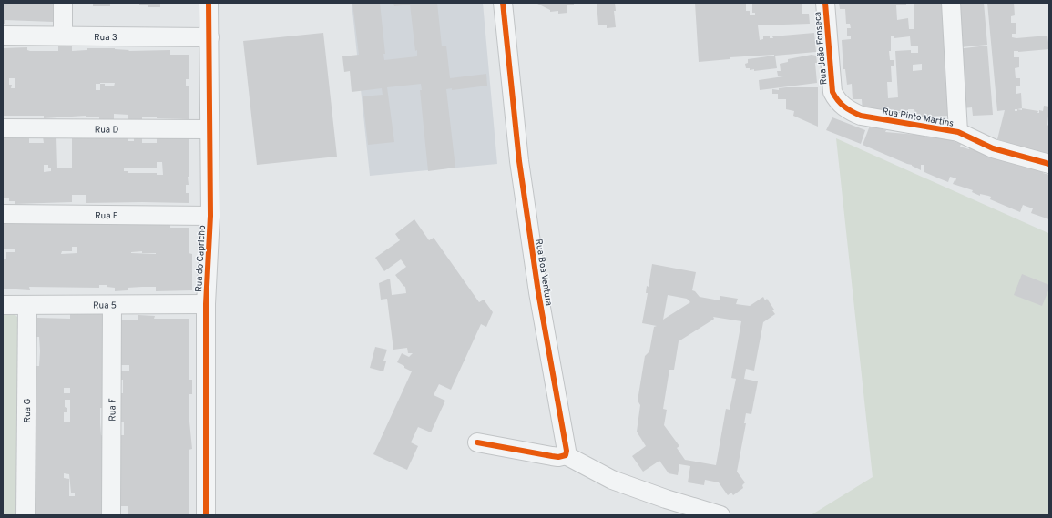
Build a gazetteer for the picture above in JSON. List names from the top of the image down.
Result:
{
  "streets": {
    "street": [
      "Rua 3",
      "Rua João Fonseca",
      "Rua Pinto Martins",
      "Rua D",
      "Rua E",
      "Rua do Capricho",
      "Rua Boa Ventura",
      "Rua 5",
      "Rua F",
      "Rua G"
    ]
  },
  "crossings": [
    ["Rua 3", "Rua do Capricho"],
    ["Rua João Fonseca", "Rua Pinto Martins"],
    ["Rua D", "Rua do Capricho"],
    ["Rua E", "Rua do Capricho"],
    ["Rua do Capricho", "Rua 5"],
    ["Rua 5", "Rua F"],
    ["Rua 5", "Rua G"]
  ]
}
